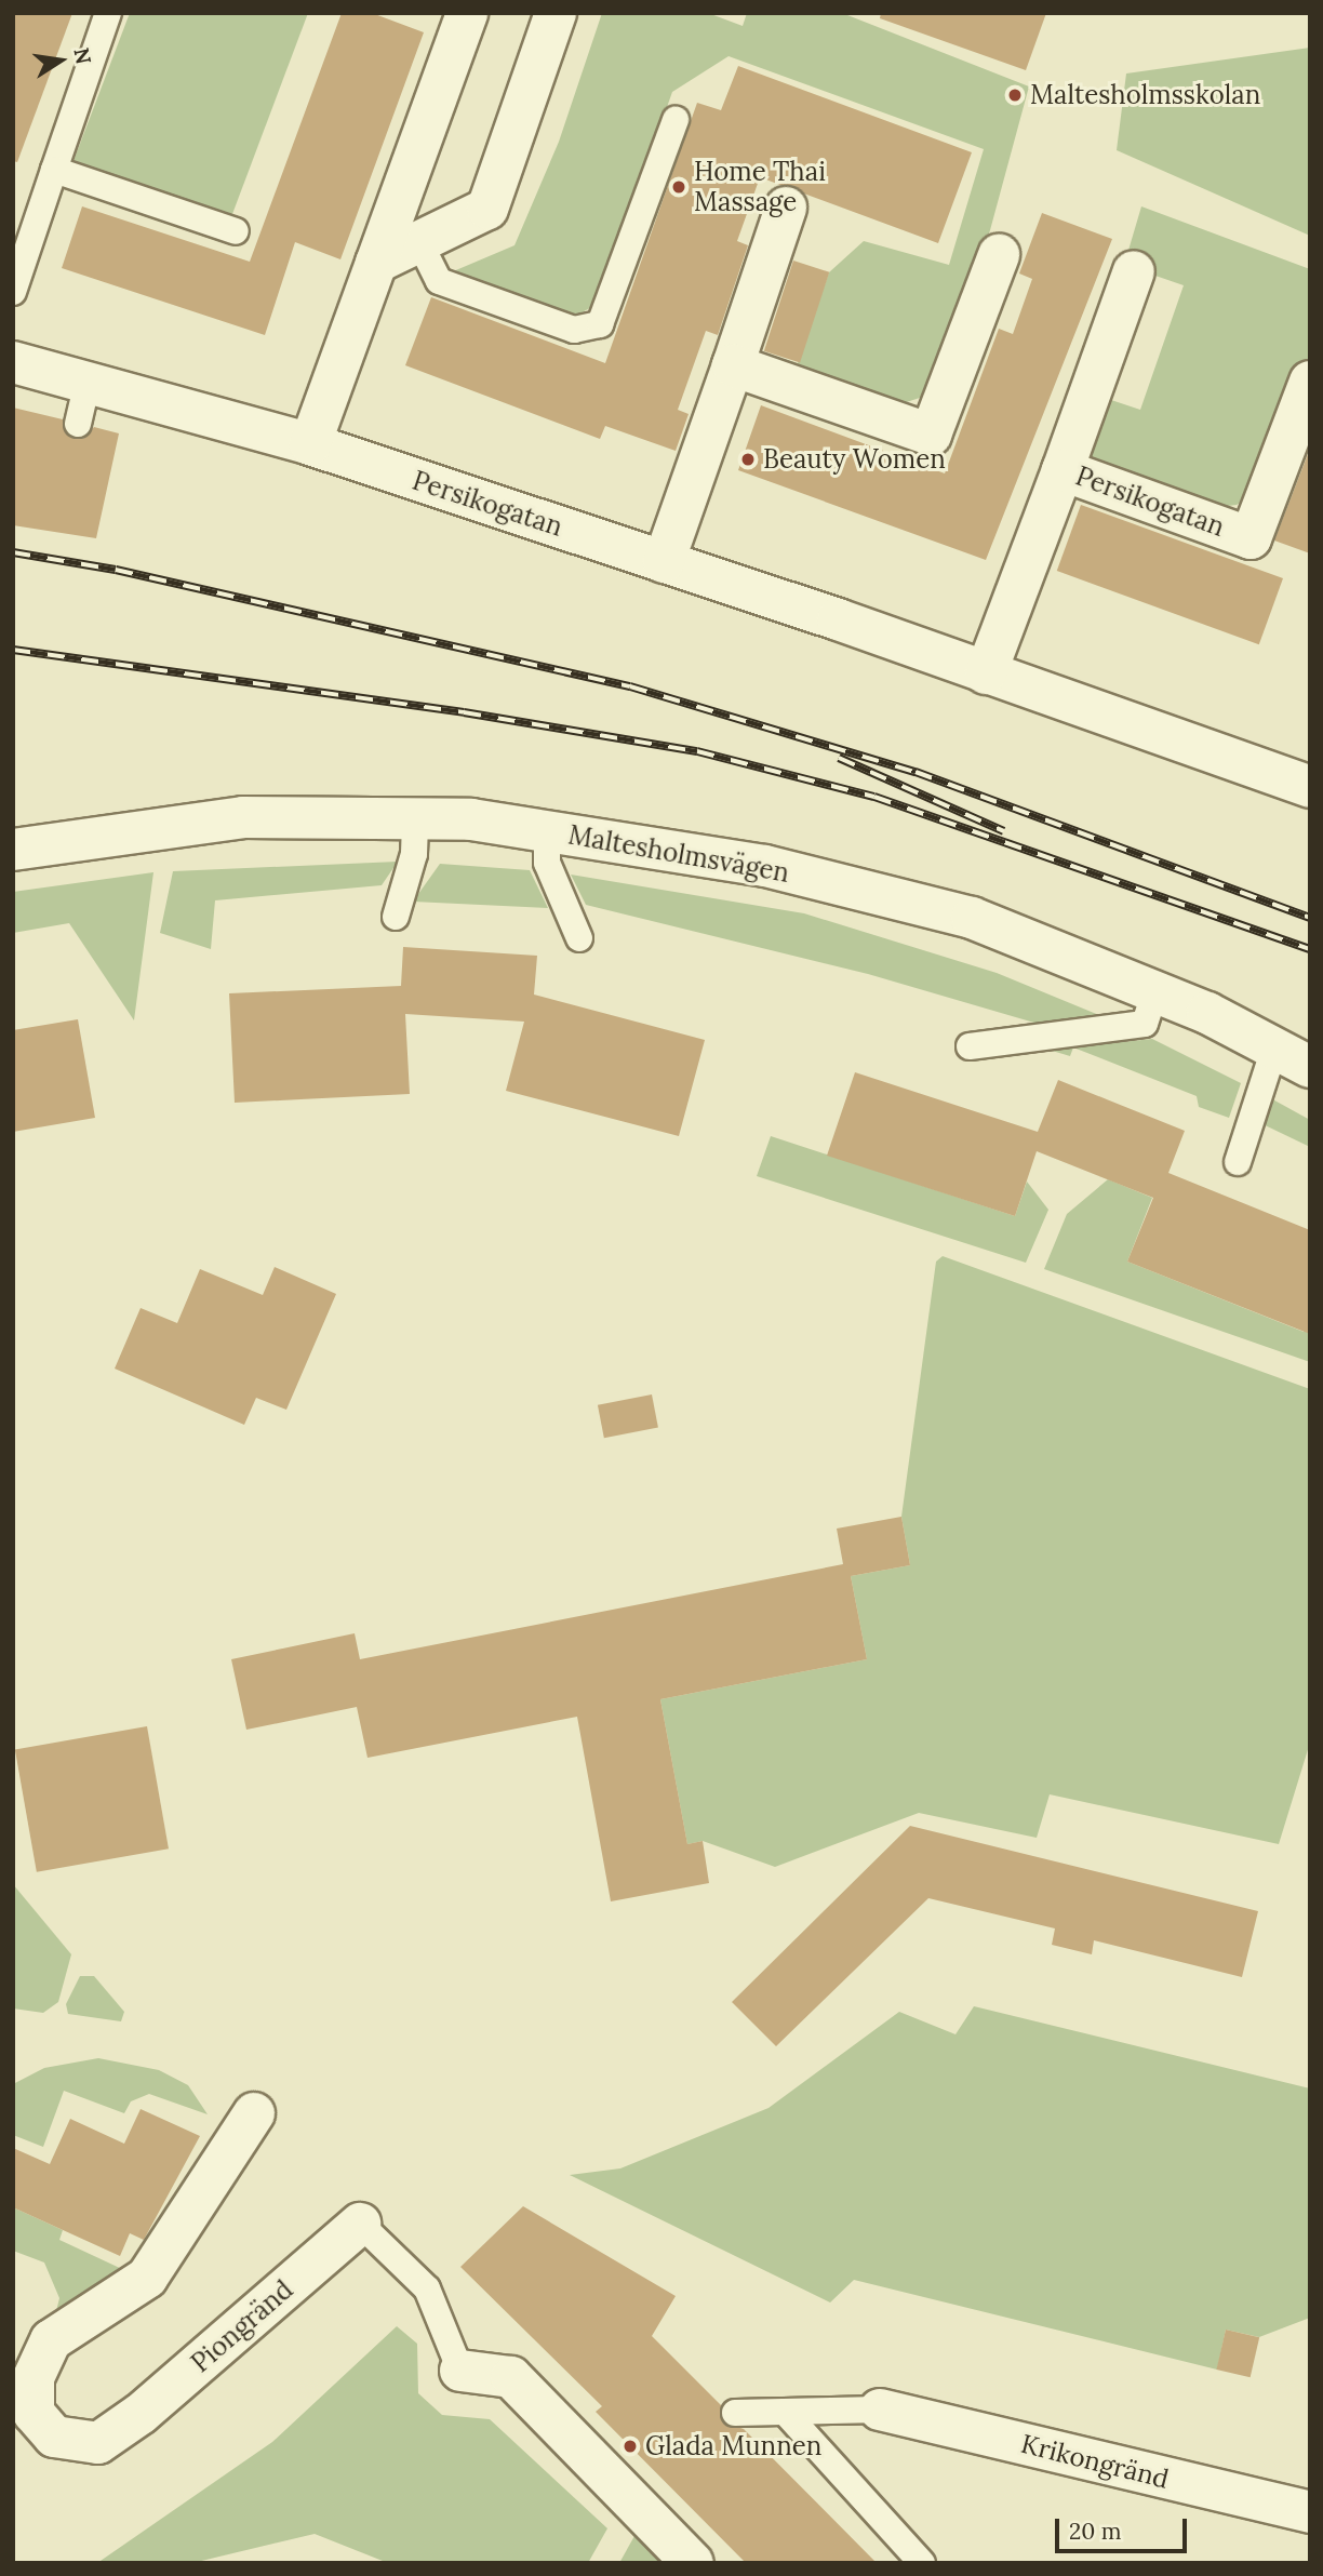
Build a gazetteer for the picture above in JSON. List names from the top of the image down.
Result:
{
  "streets": {
    "street": [
      "Persikogatan",
      "Maltesholmsvägen",
      "Piongränd",
      "Krikongränd"
    ]
  },
  "places": [
    "Maltesholmsskolan",
    "Home Thai Massage",
    "Beauty Women",
    "Glada Munnen"
  ],
  "scale_bar": "20 m",
  "north": "right"
}
